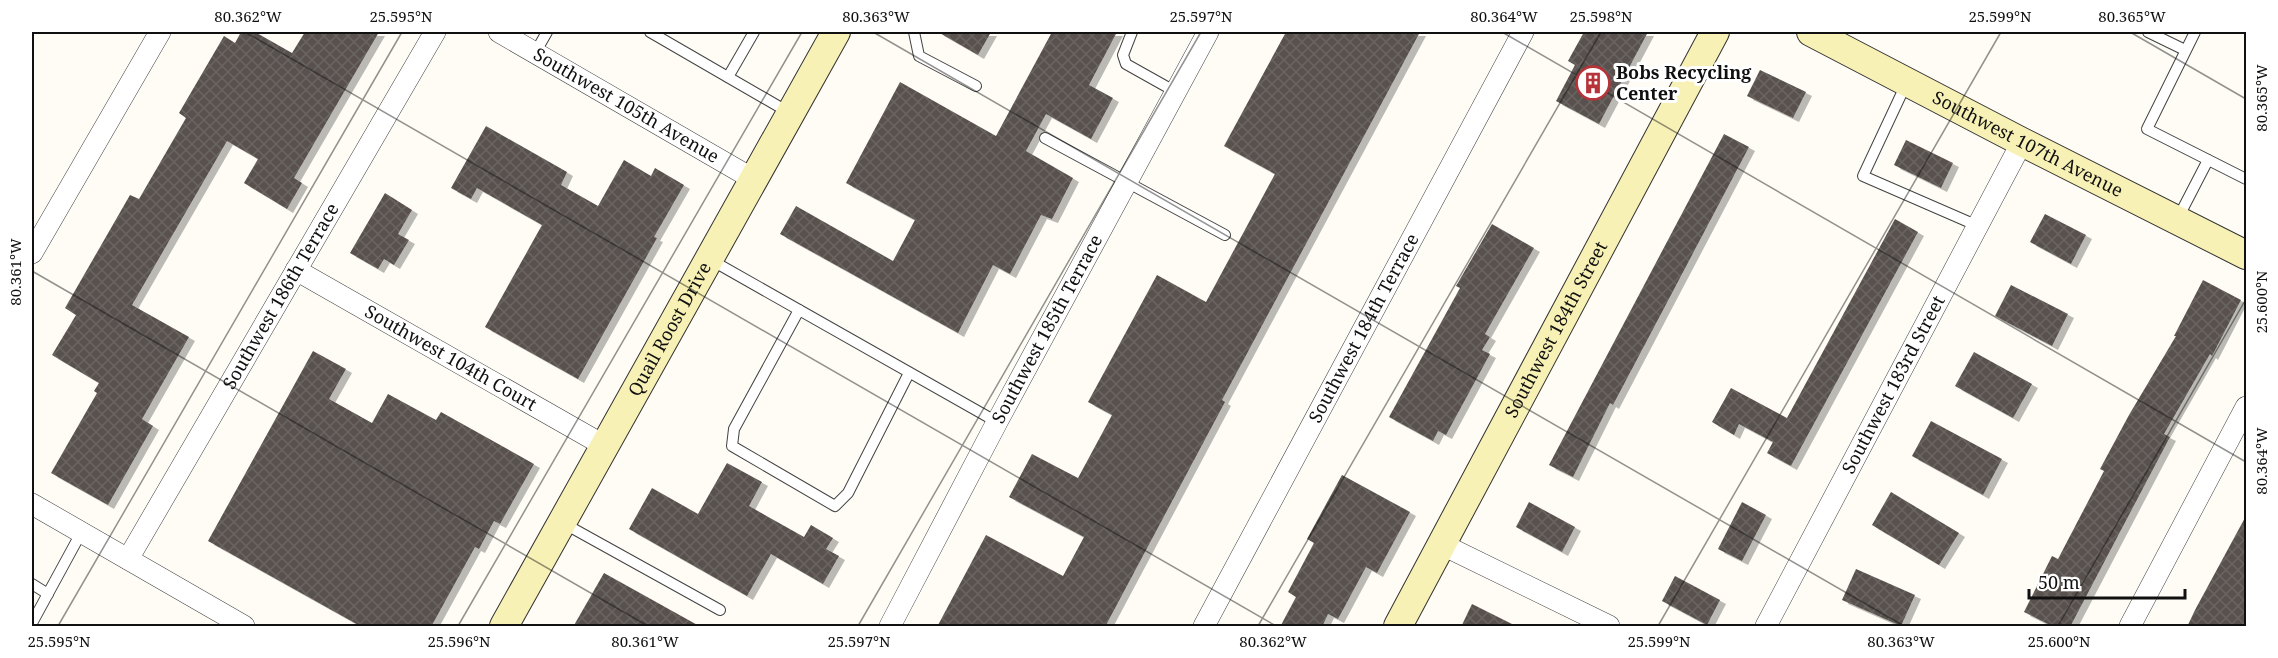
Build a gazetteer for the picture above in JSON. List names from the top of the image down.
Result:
{
  "streets": {
    "main road": ["Southwest 107th Avenue", "Quail Roost Drive", "Southwest 184th Street"],
    "street": [
      "Southwest 105th Avenue",
      "Southwest 186th Terrace",
      "Southwest 185th Terrace",
      "Southwest 184th Terrace",
      "Southwest 104th Court",
      "Southwest 183rd Street"
    ]
  },
  "crossings": [
    ["Southwest 105th Avenue", "Quail Roost Drive"],
    ["Southwest 107th Avenue", "Southwest 183rd Street"],
    ["Southwest 186th Terrace", "Southwest 104th Court"],
    ["Quail Roost Drive", "Southwest 104th Court"]
  ],
  "places": {
    "building": ["Bobs Recycling Center"]
  },
  "scale_bar": "50 m",
  "coordinates": [
    "80.362°W",
    "25.595°N",
    "80.363°W",
    "25.597°N",
    "80.364°W",
    "25.598°N",
    "25.599°N",
    "80.365°W",
    "80.361°W",
    "25.600°N",
    "25.596°N"
  ]
}
